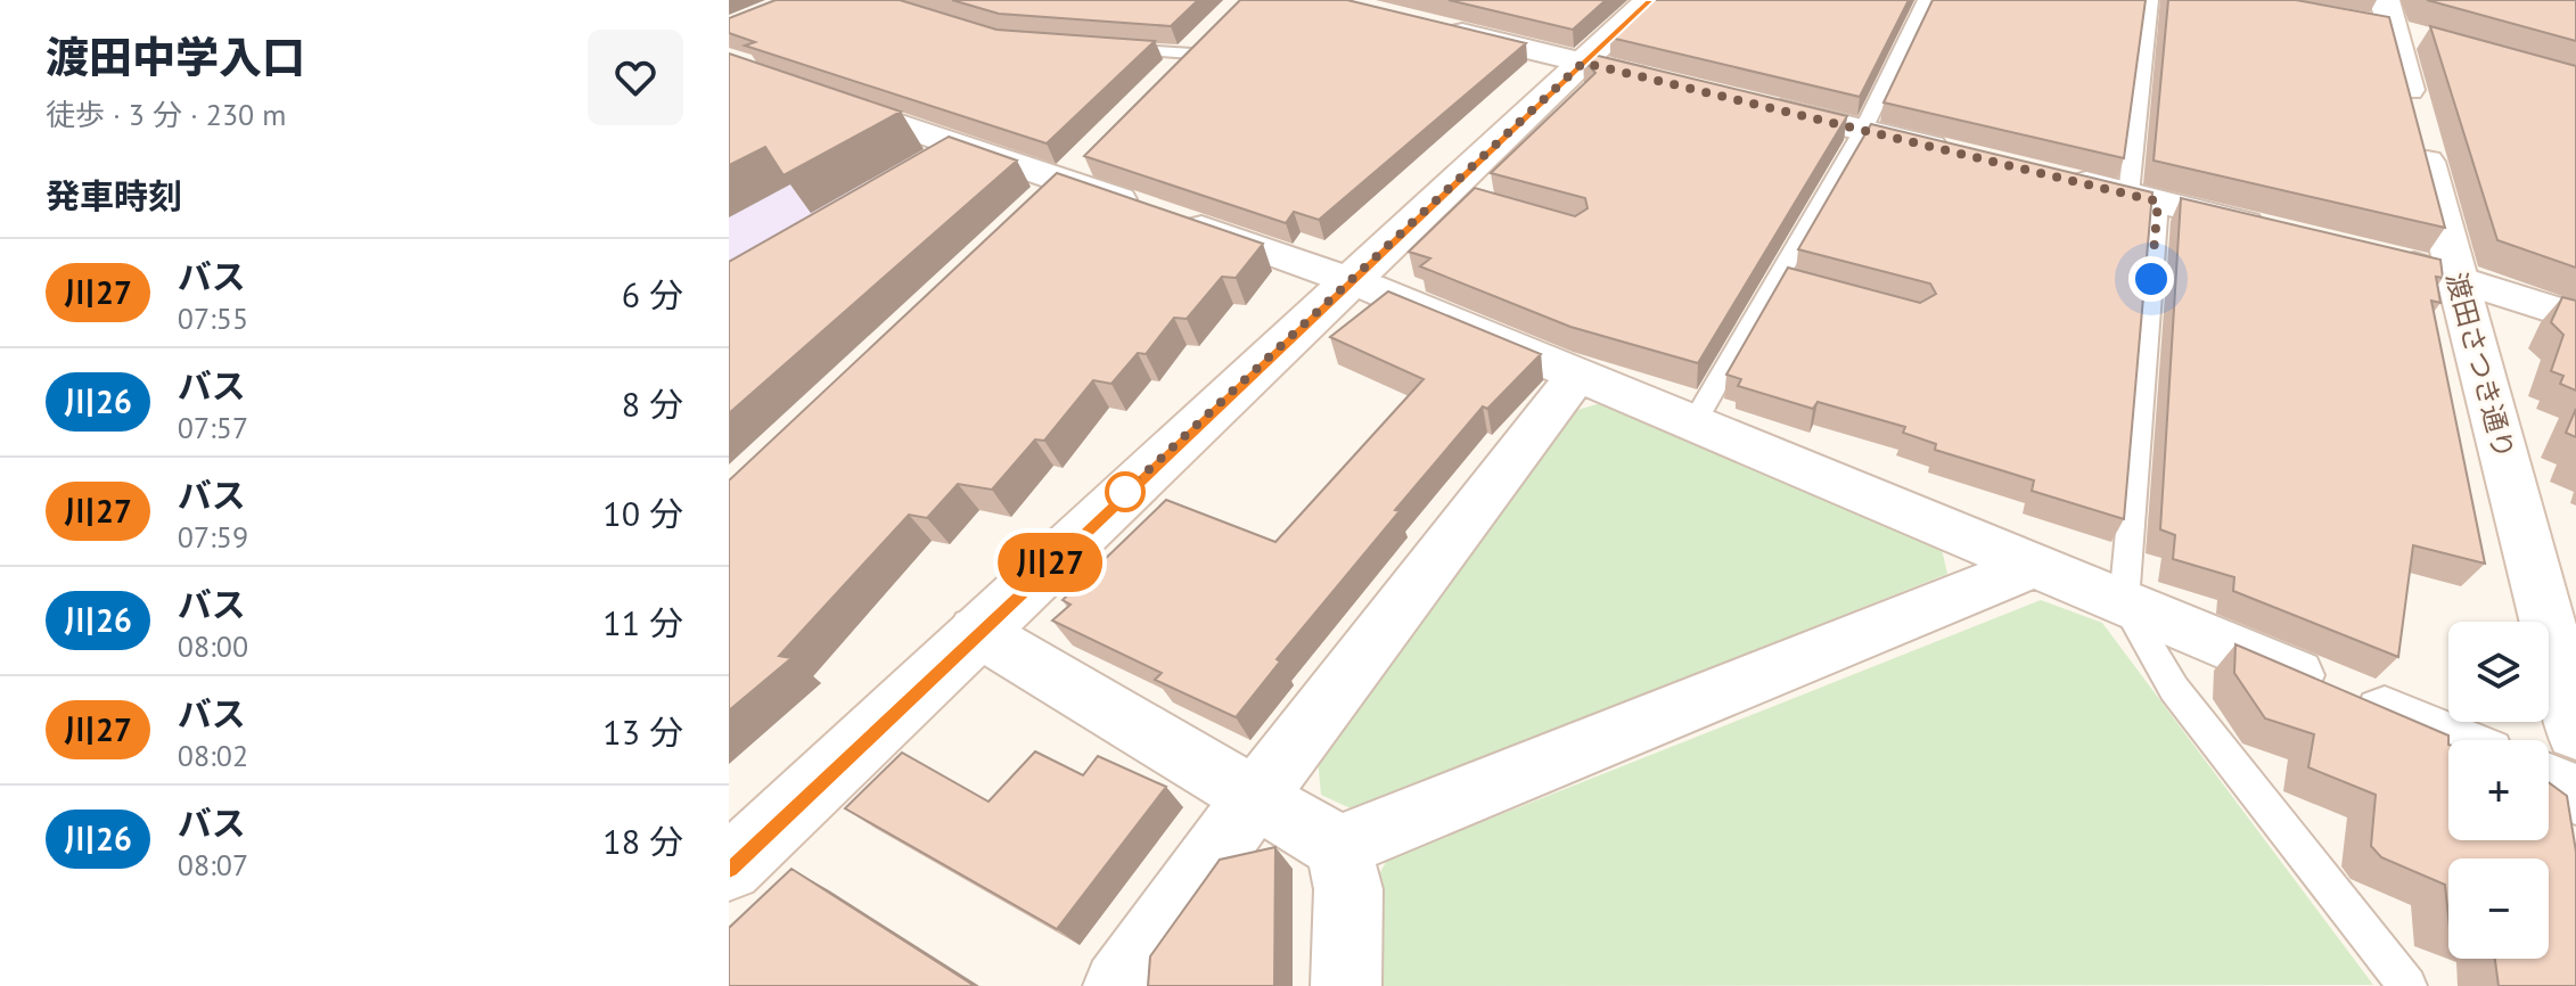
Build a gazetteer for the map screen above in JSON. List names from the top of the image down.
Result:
{
  "streets": {
    "street": ["渡田さつき通り"]
  },
  "lines": ["bus line 川27"],
  "page": {
    "heading": [
      ["渡田中学入口", "徒歩 · 3 分 · 230 m"],
      "発車時刻"
    ],
    "on_map": "川27",
    "list": [
      {
        "mark": "川27",
        "name": "バス",
        "note": "07:55",
        "value": "6 分"
      },
      {
        "mark": "川26",
        "name": "バス",
        "note": "07:57",
        "value": "8 分"
      },
      {
        "mark": "川27",
        "name": "バス",
        "note": "07:59",
        "value": "10 分"
      },
      {
        "mark": "川26",
        "name": "バス",
        "note": "08:00",
        "value": "11 分"
      },
      {
        "mark": "川27",
        "name": "バス",
        "note": "08:02",
        "value": "13 分"
      },
      {
        "mark": "川26",
        "name": "バス",
        "note": "08:07",
        "value": "18 分"
      }
    ],
    "map_buttons": ["+", "−"]
  }
}
